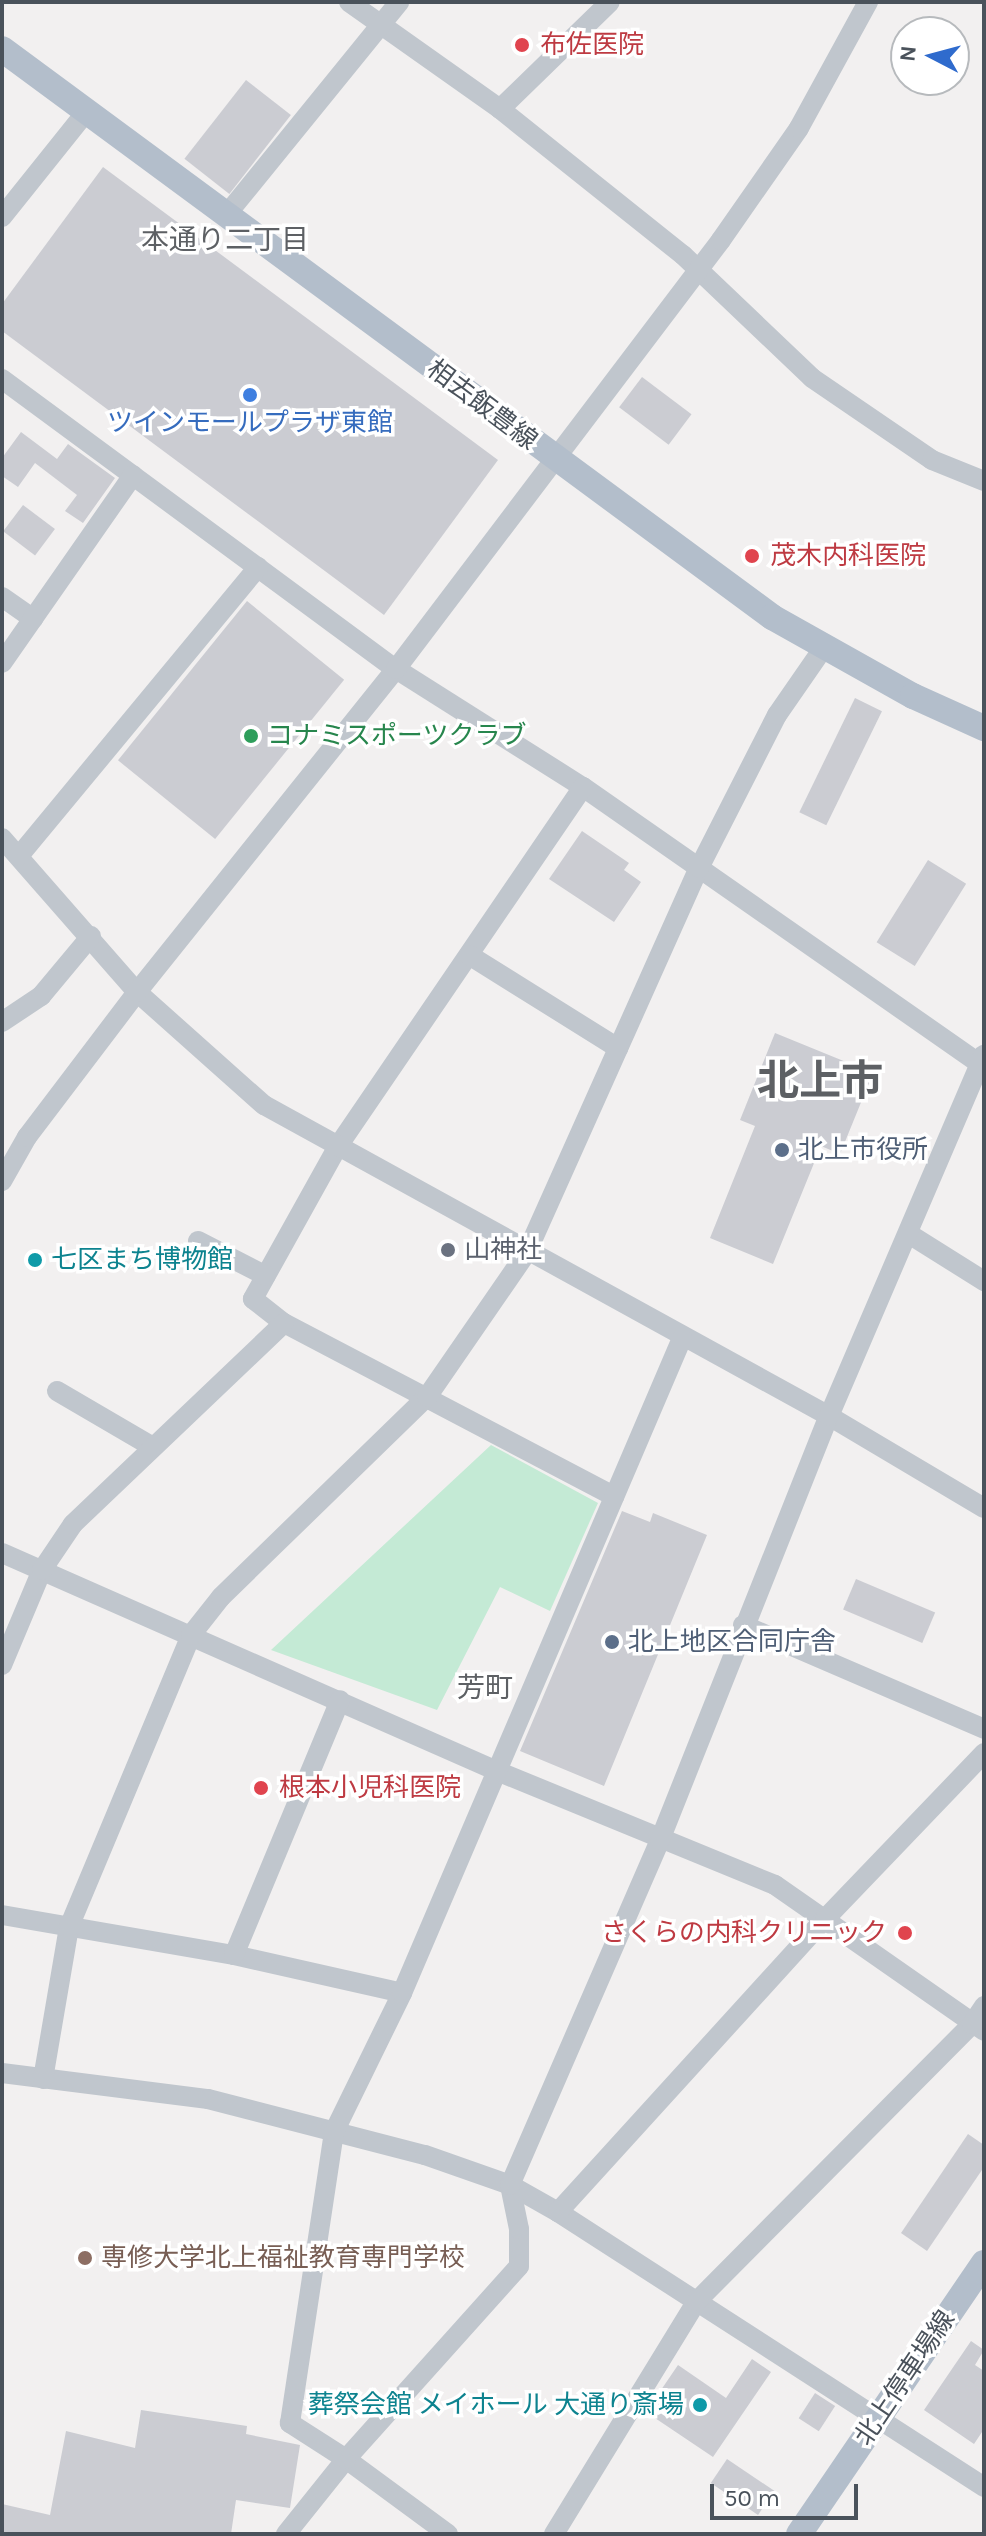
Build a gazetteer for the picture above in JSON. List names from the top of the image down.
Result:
{
  "streets": {
    "main road": ["相去飯豊線", "北上停車場線"]
  },
  "districts": ["本通り二丁目", "北上市", "芳町"],
  "places": [
    "布佐医院",
    "ツインモールプラザ東館",
    "茂木内科医院",
    "コナミスポーツクラブ",
    "北上市役所",
    "山神社",
    "七区まち博物館",
    "北上地区合同庁舎",
    "根本小児科医院",
    "さくらの内科クリニック",
    "専修大学北上福祉教育専門学校",
    "葬祭会館 メイホール 大通り斎場"
  ],
  "scale_bar": "50 m",
  "north": "left"
}
